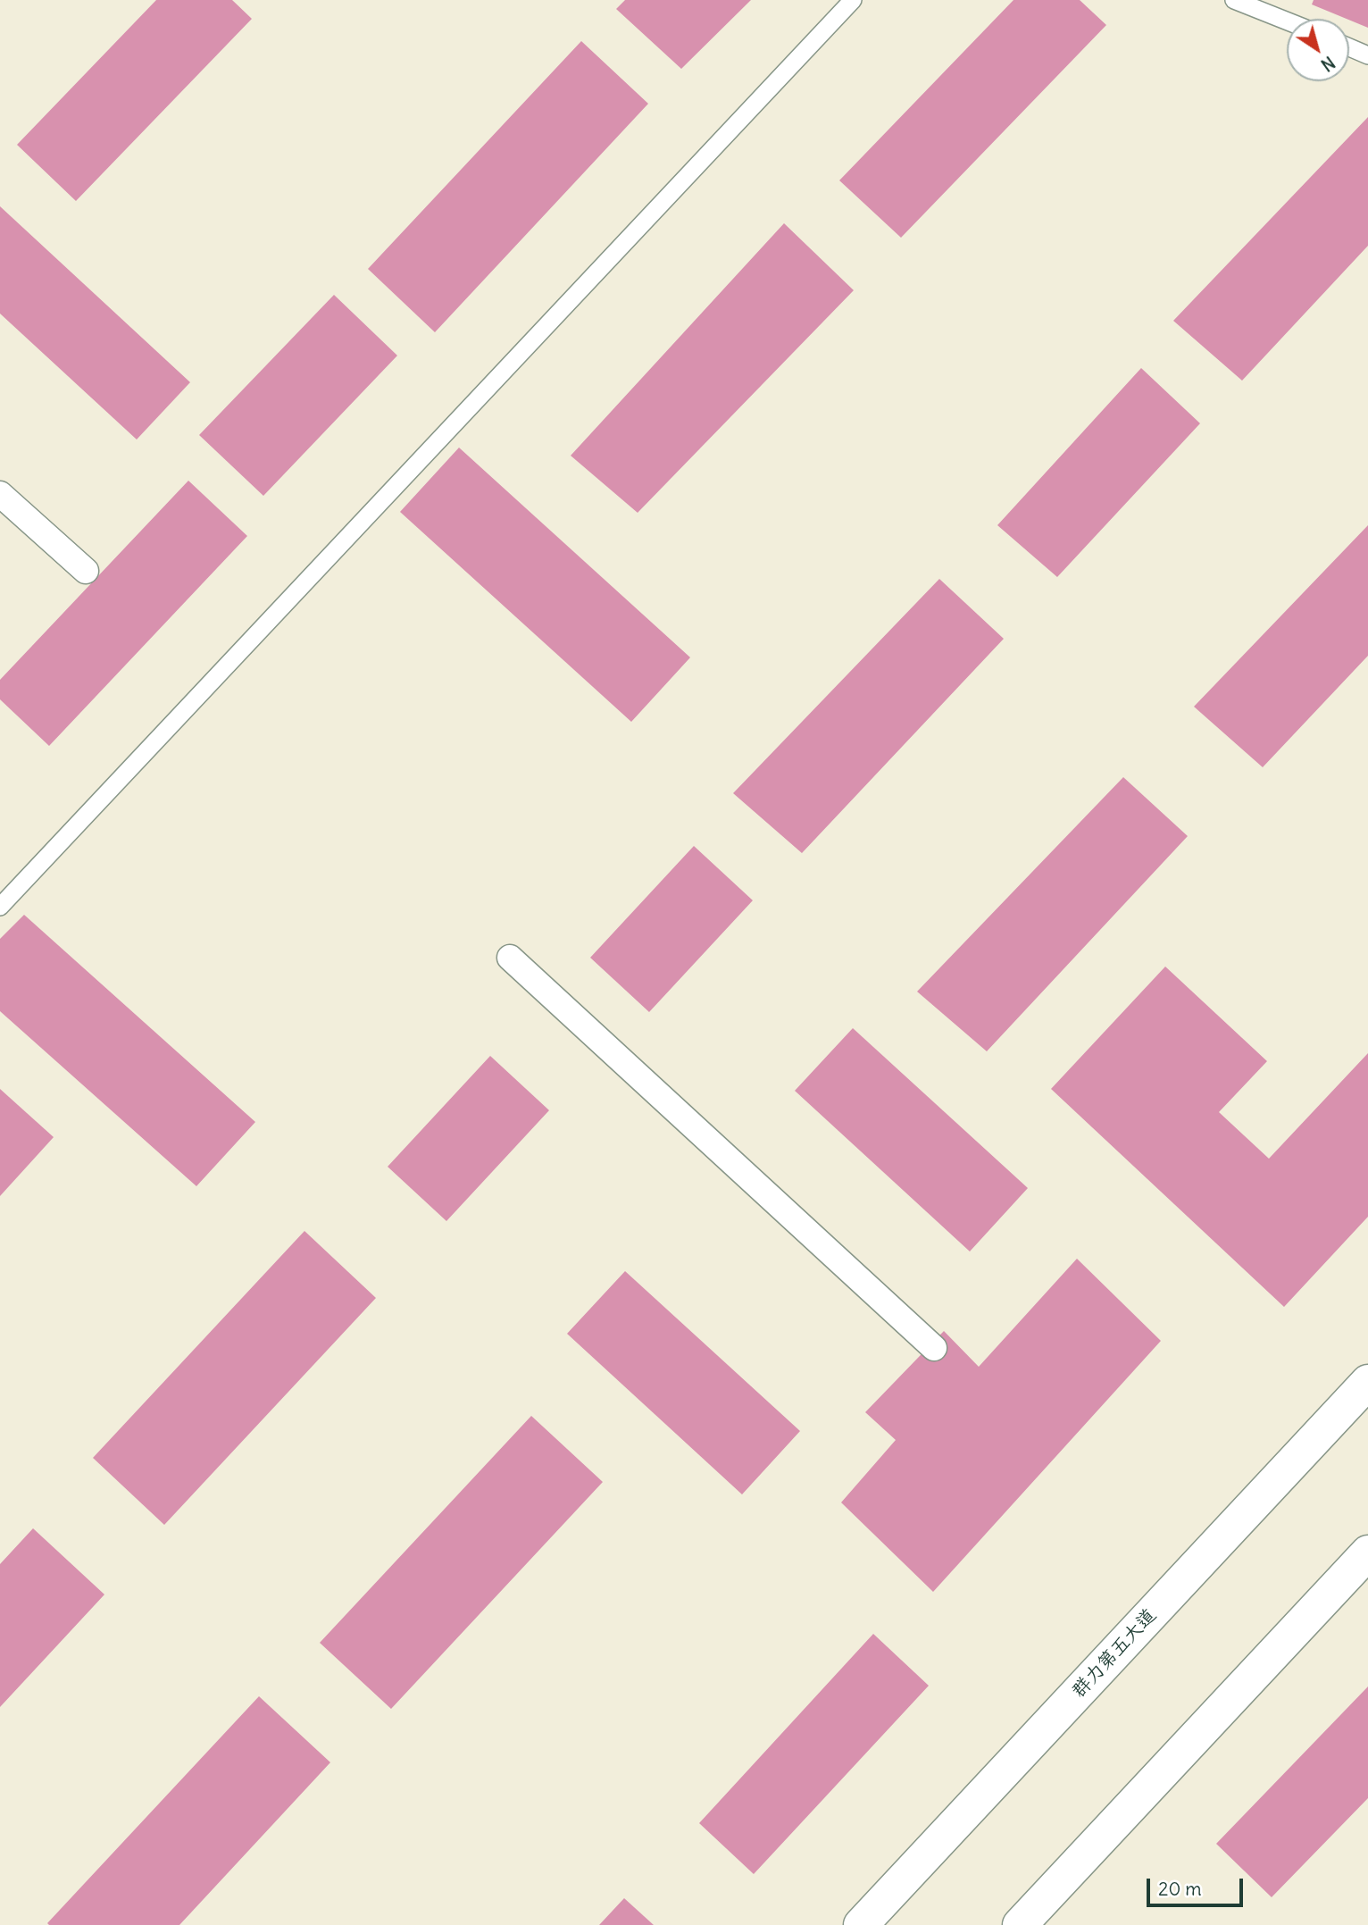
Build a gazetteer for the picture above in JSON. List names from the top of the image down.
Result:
{
  "streets": {
    "main road": ["群力第五大道"]
  },
  "scale_bar": "20 m",
  "north": "bottom right"
}
